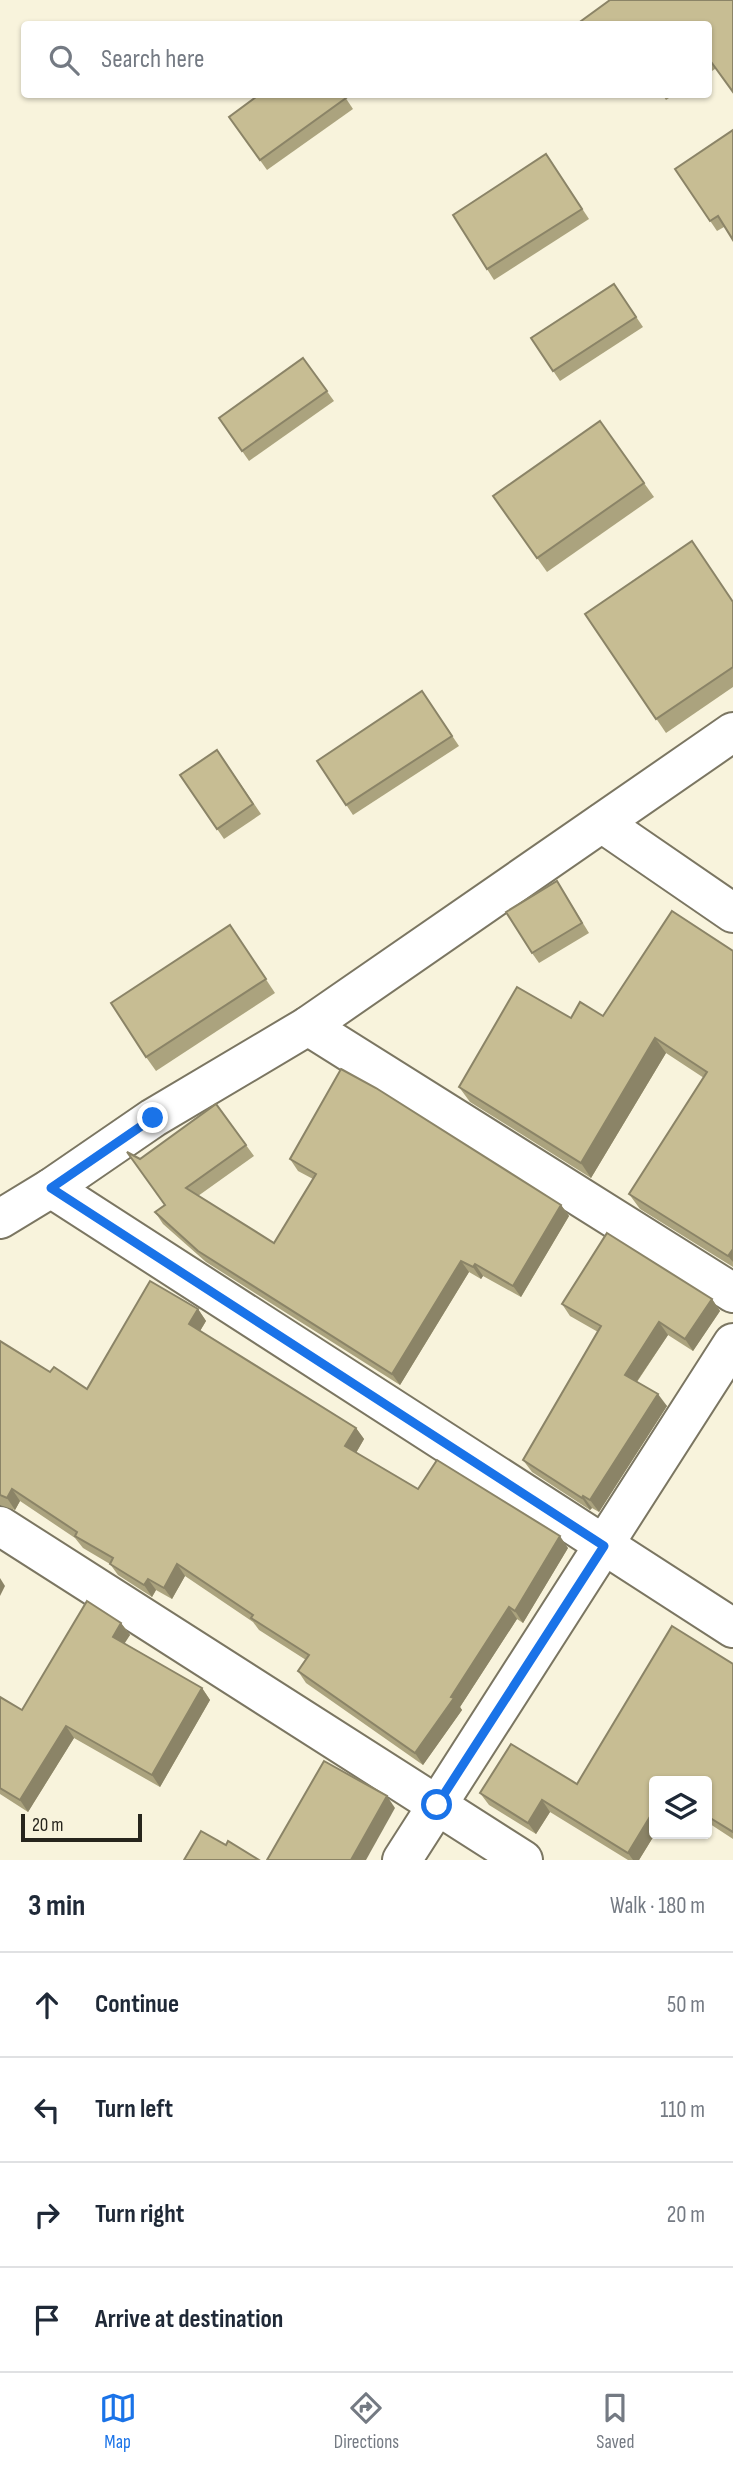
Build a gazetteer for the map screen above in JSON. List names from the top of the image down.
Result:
{
  "scale_bar": "20 m",
  "page": {
    "search": "Search here",
    "scale": "20 m",
    "heading": ["3 min", "Walk · 180 m"],
    "list": [
      ["Continue", "50 m"],
      ["Turn left", "110 m"],
      ["Turn right", "20 m"],
      "Arrive at destination"
    ],
    "nav": ["Map", "Directions", "Saved"]
  }
}
